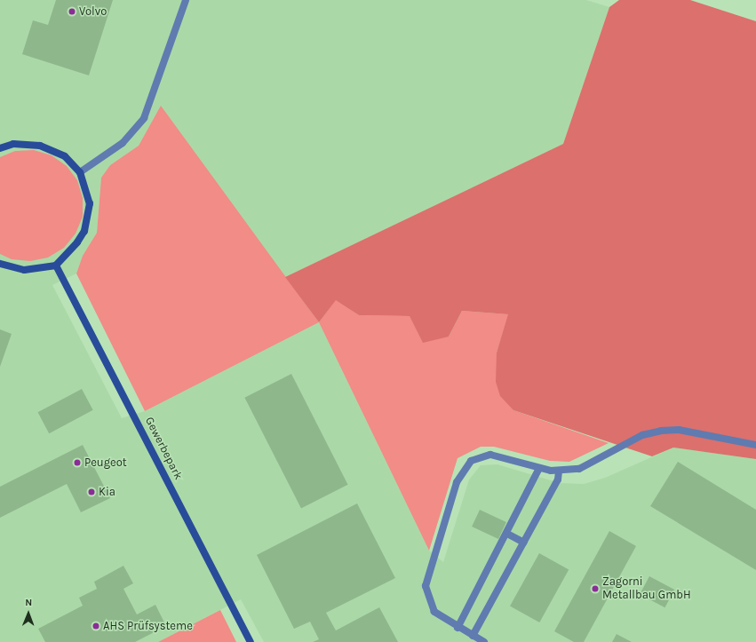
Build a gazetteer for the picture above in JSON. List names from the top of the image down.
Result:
{
  "streets": {
    "street": ["Gewerbepark"]
  },
  "places": [
    "Volvo",
    "Peugeot",
    "Kia",
    "Zagorni Metallbau GmbH",
    "AHS Prüfsysteme"
  ],
  "north": "top"
}
